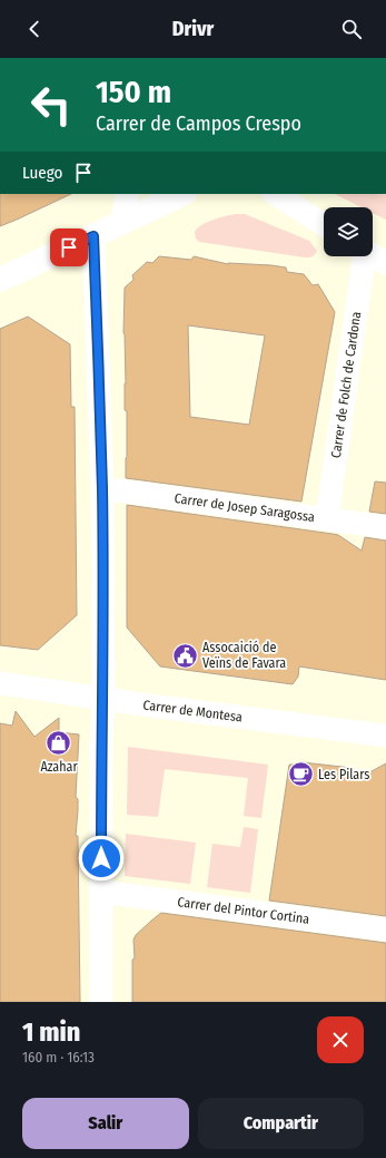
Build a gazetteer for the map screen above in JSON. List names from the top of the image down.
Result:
{
  "streets": {
    "street": [
      "Carrer de Folch de Cardona",
      "Carrer de Josep Saragossa",
      "Carrer de Montesa",
      "Carrer del Pintor Cortina"
    ]
  },
  "crossings": [
    ["Carrer de Folch de Cardona", "Carrer de Josep Saragossa"]
  ],
  "places": {
    "public building": ["Assocaició de Veïns de Favara"],
    "shop": ["Azahar"],
    "cafe": ["Les Pilars"]
  },
  "page": {
    "header": "Drivr",
    "turn": ["150 m", "Carrer de Campos Crespo"],
    "then": "Luego",
    "heading": ["1 min", "160 m · 16:13"],
    "buttons": ["Salir", "Compartir"]
  }
}
